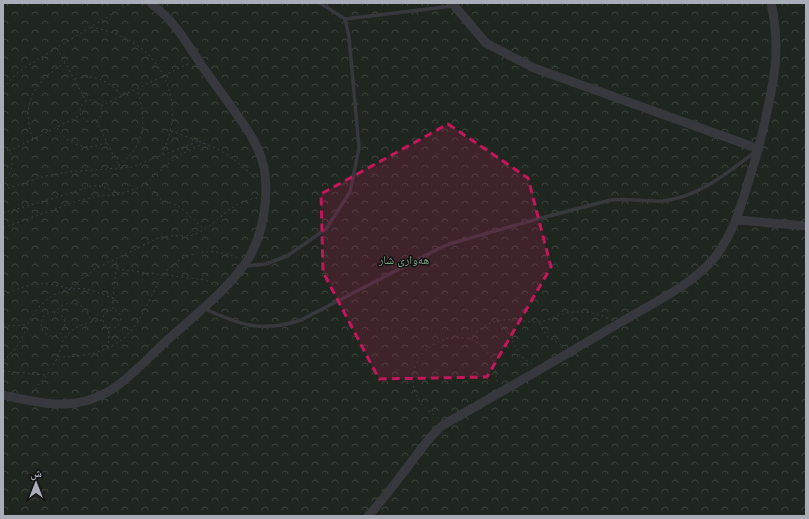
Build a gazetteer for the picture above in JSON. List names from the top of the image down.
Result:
{
  "parks": ["هەواری شار"],
  "north": "top"
}
